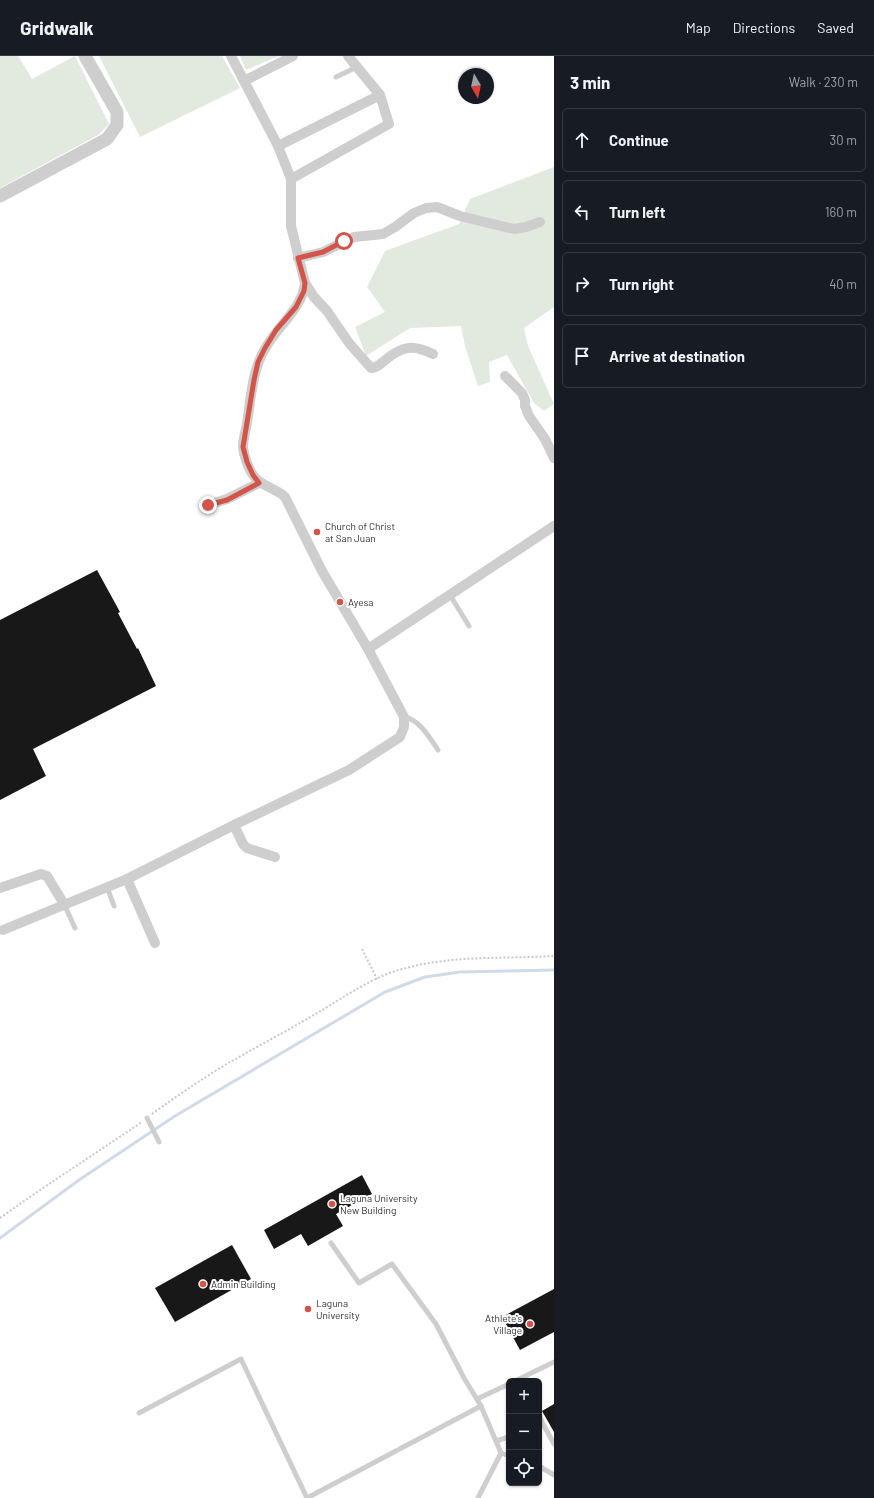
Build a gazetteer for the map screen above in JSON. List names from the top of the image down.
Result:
{
  "places": [
    "Church of Christ at San Juan",
    "Ayesa",
    "Laguna University New Building",
    "Admin Building",
    "Laguna University",
    "Athlete's Village"
  ],
  "north": "bottom",
  "page": {
    "header": "Gridwalk",
    "nav": ["Map", "Directions", "Saved"],
    "heading": ["3 min", "Walk · 230 m"],
    "list": [
      ["Continue", "30 m"],
      ["Turn left", "160 m"],
      ["Turn right", "40 m"],
      "Arrive at destination"
    ],
    "map_buttons": ["+", "−"]
  }
}
